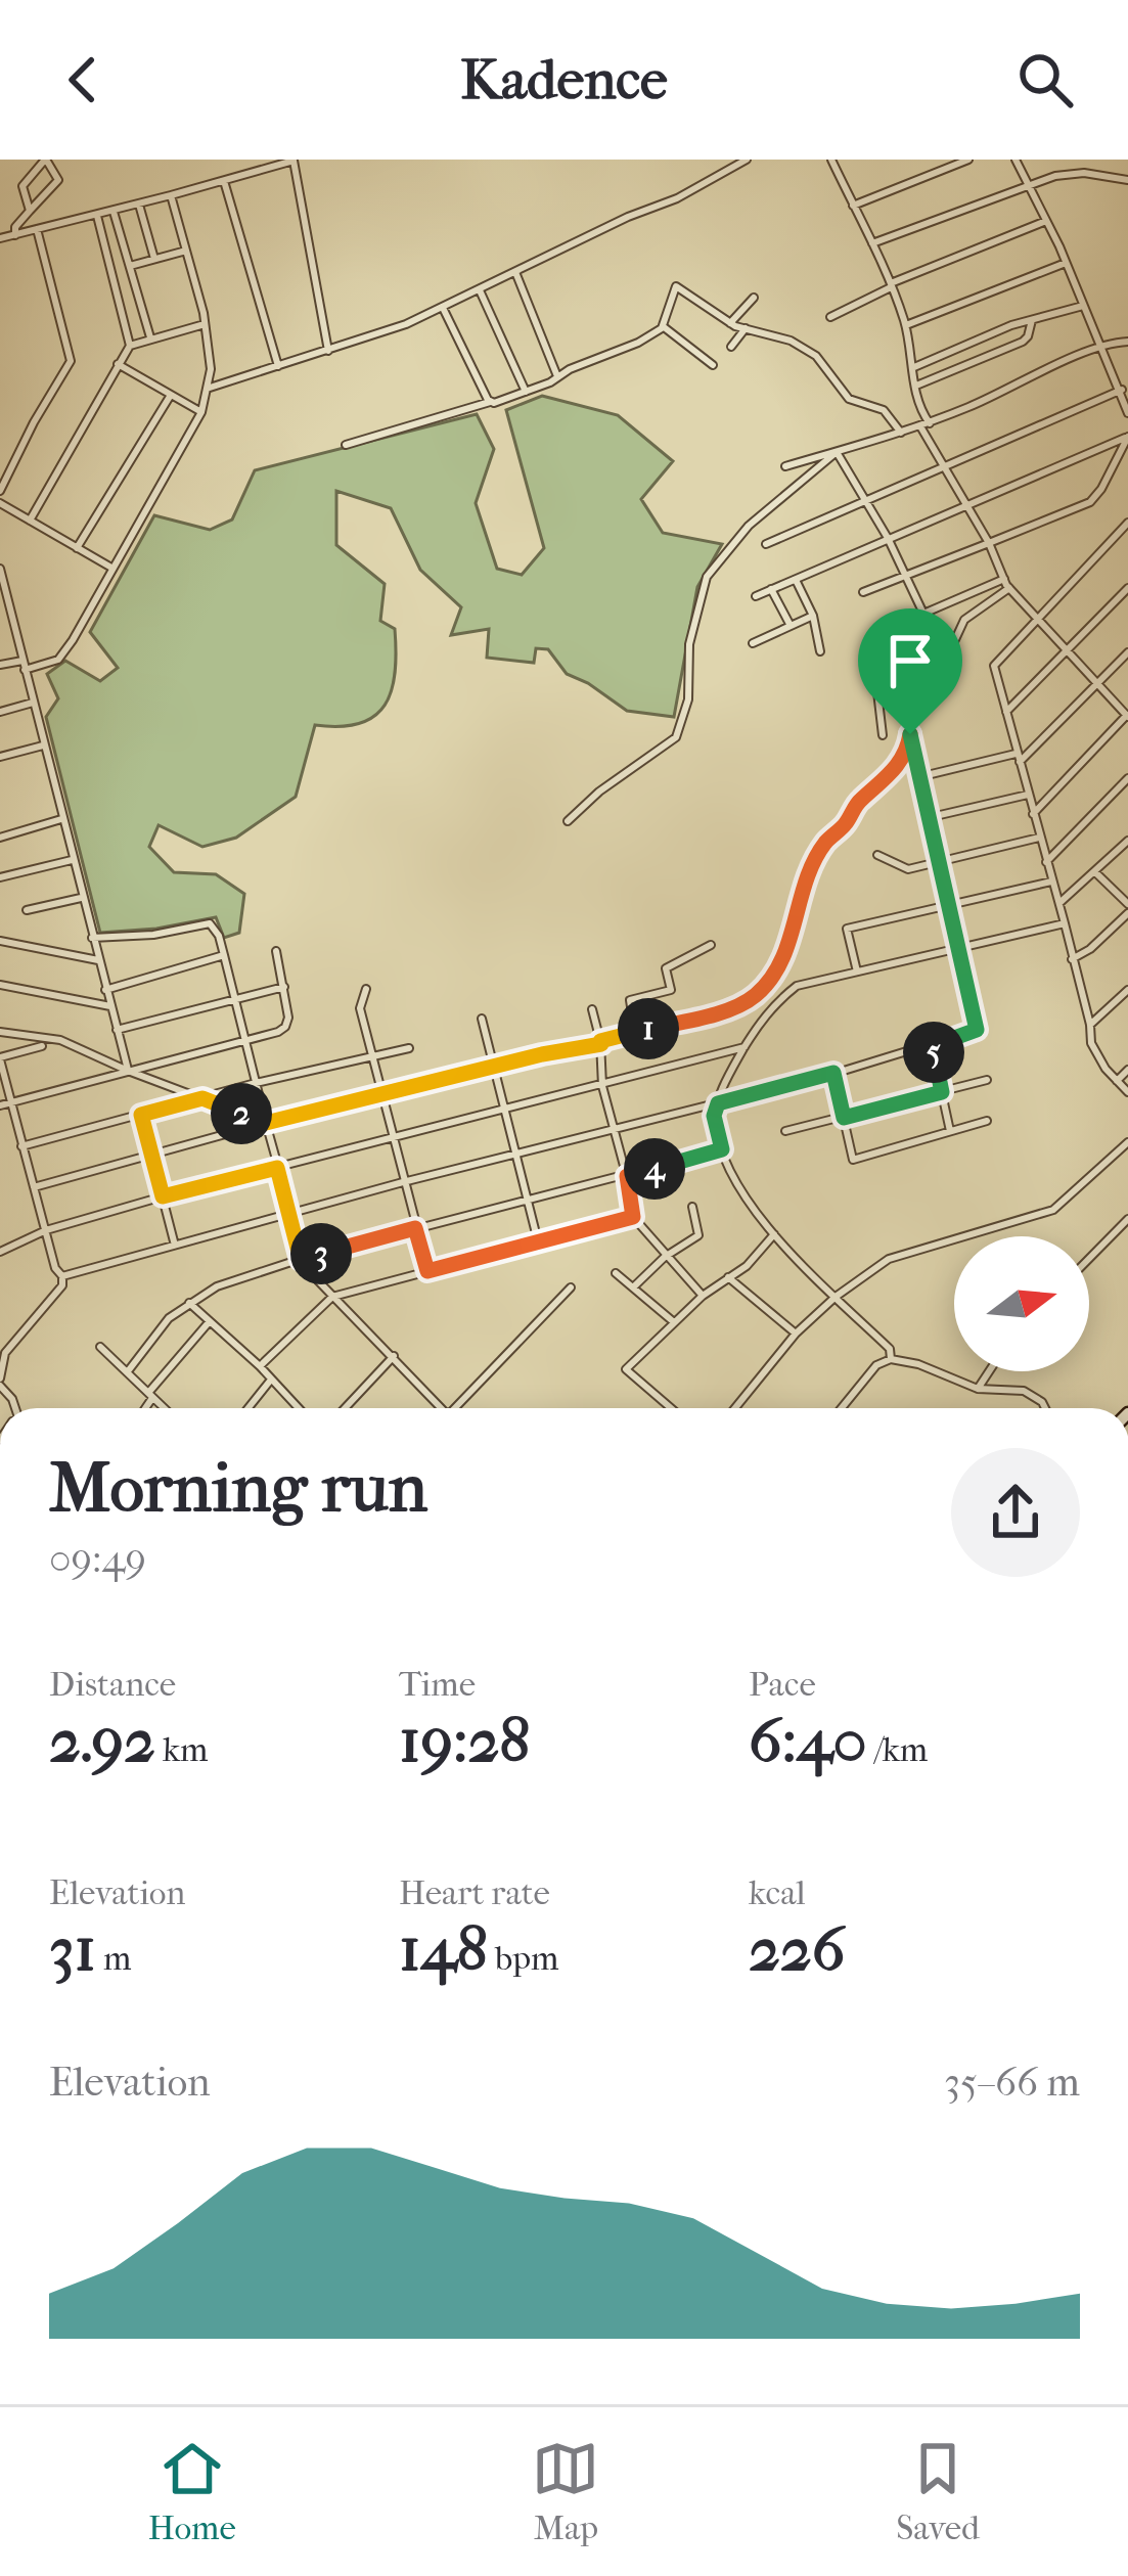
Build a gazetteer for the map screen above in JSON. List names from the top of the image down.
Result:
{
  "north": "right",
  "page": {
    "header": "Kadence",
    "pins": [
      "1",
      "5",
      "2",
      "4",
      "3"
    ],
    "heading": ["Morning run", "09:49"],
    "stats": [
      ["Distance", "2.92 km"],
      ["Time", "19:28"],
      ["Pace", "6:40 /km"],
      ["Elevation", "31 m"],
      ["Heart rate", "148 bpm"],
      ["kcal", "226"]
    ],
    "chart": ["Elevation", "35–66 m"],
    "tabs": ["Home", "Map", "Saved"]
  }
}
